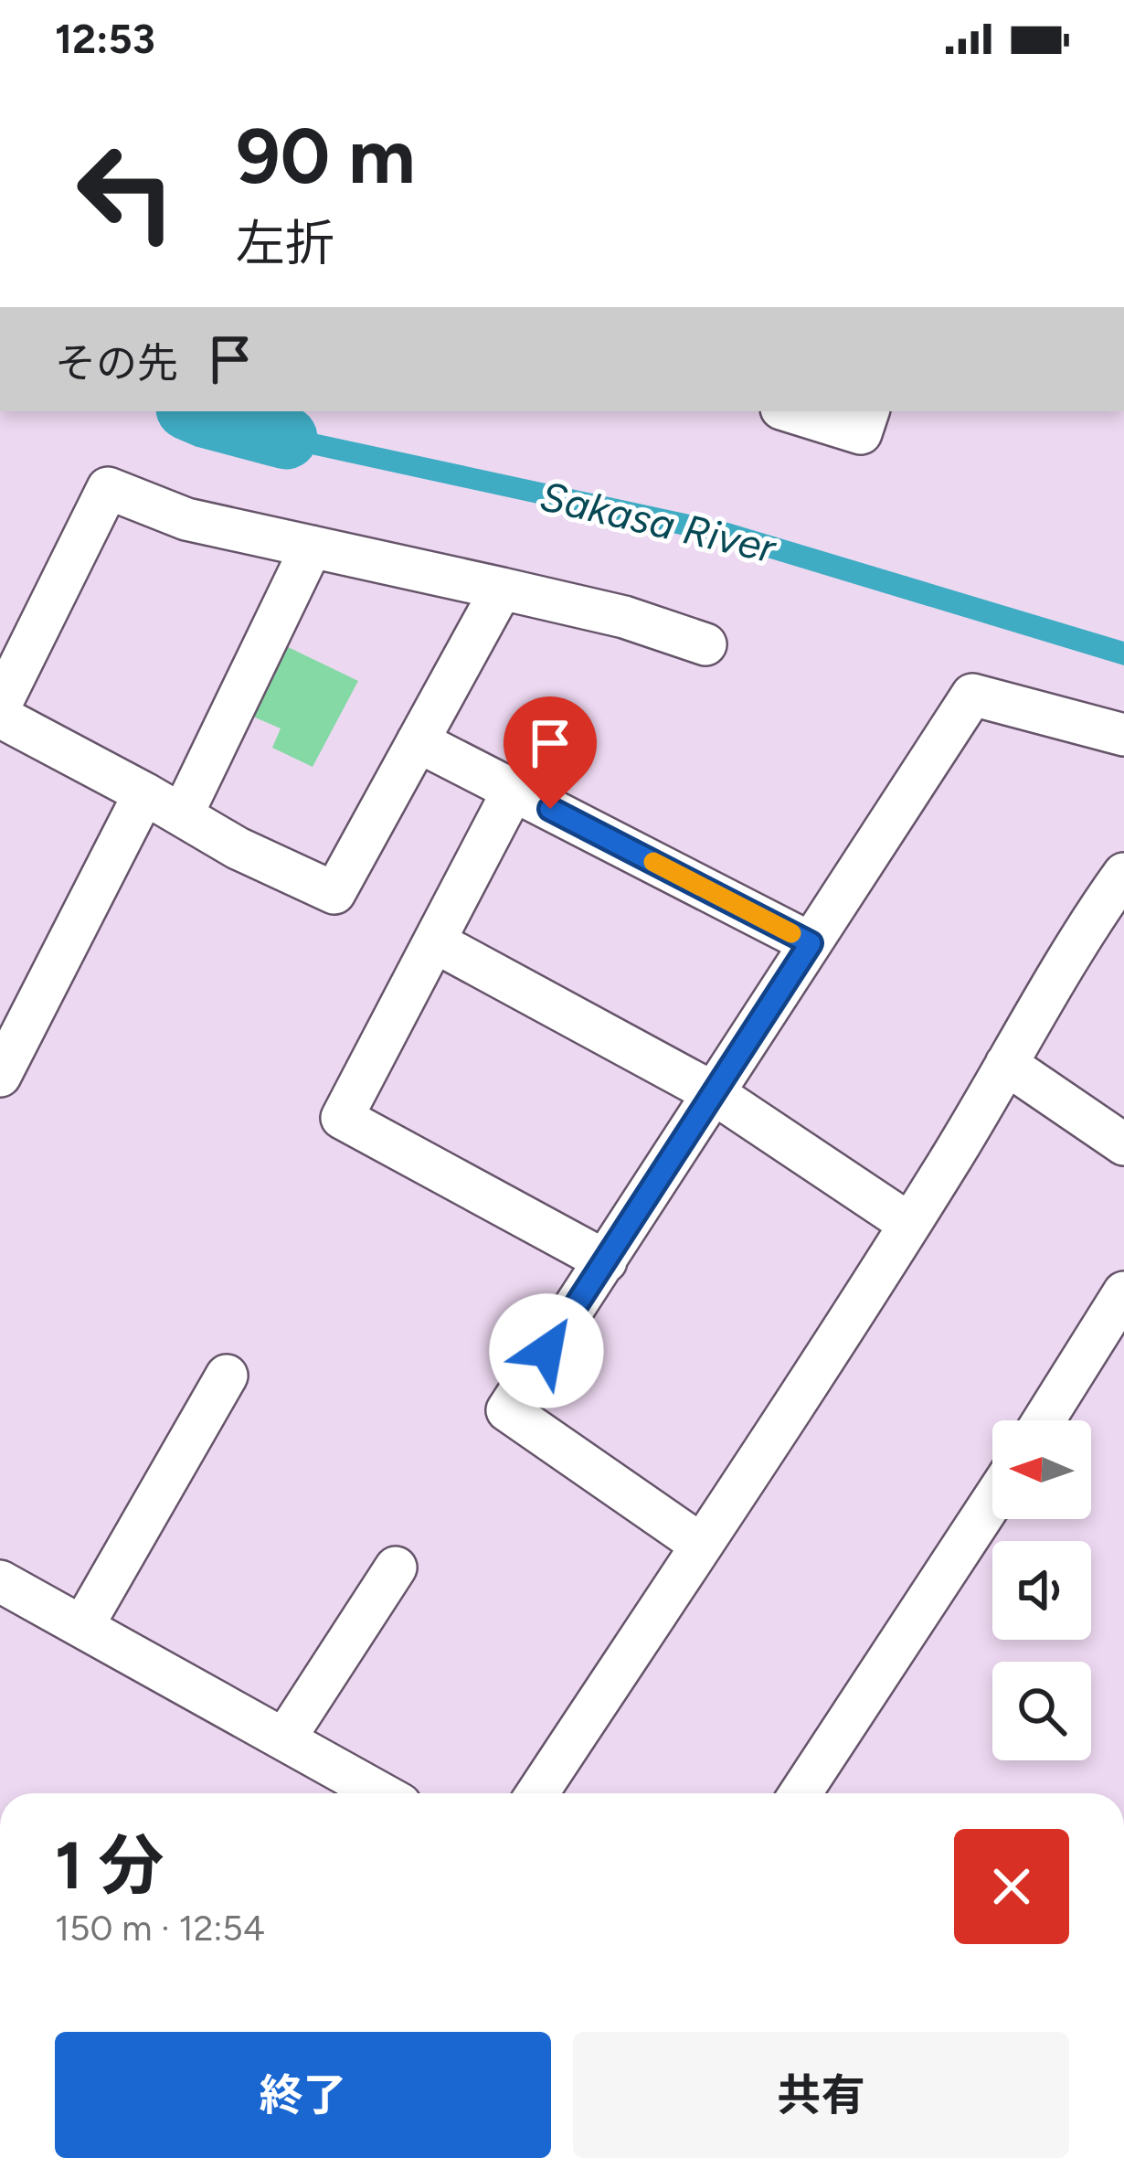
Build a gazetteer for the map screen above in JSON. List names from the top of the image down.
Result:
{
  "water": ["Sakasa River"],
  "north": "left",
  "page": {
    "status": "12:53",
    "turn": ["90 m", "左折"],
    "then": "その先",
    "heading": ["1 分", "150 m · 12:54"],
    "buttons": ["終了", "共有"]
  }
}
